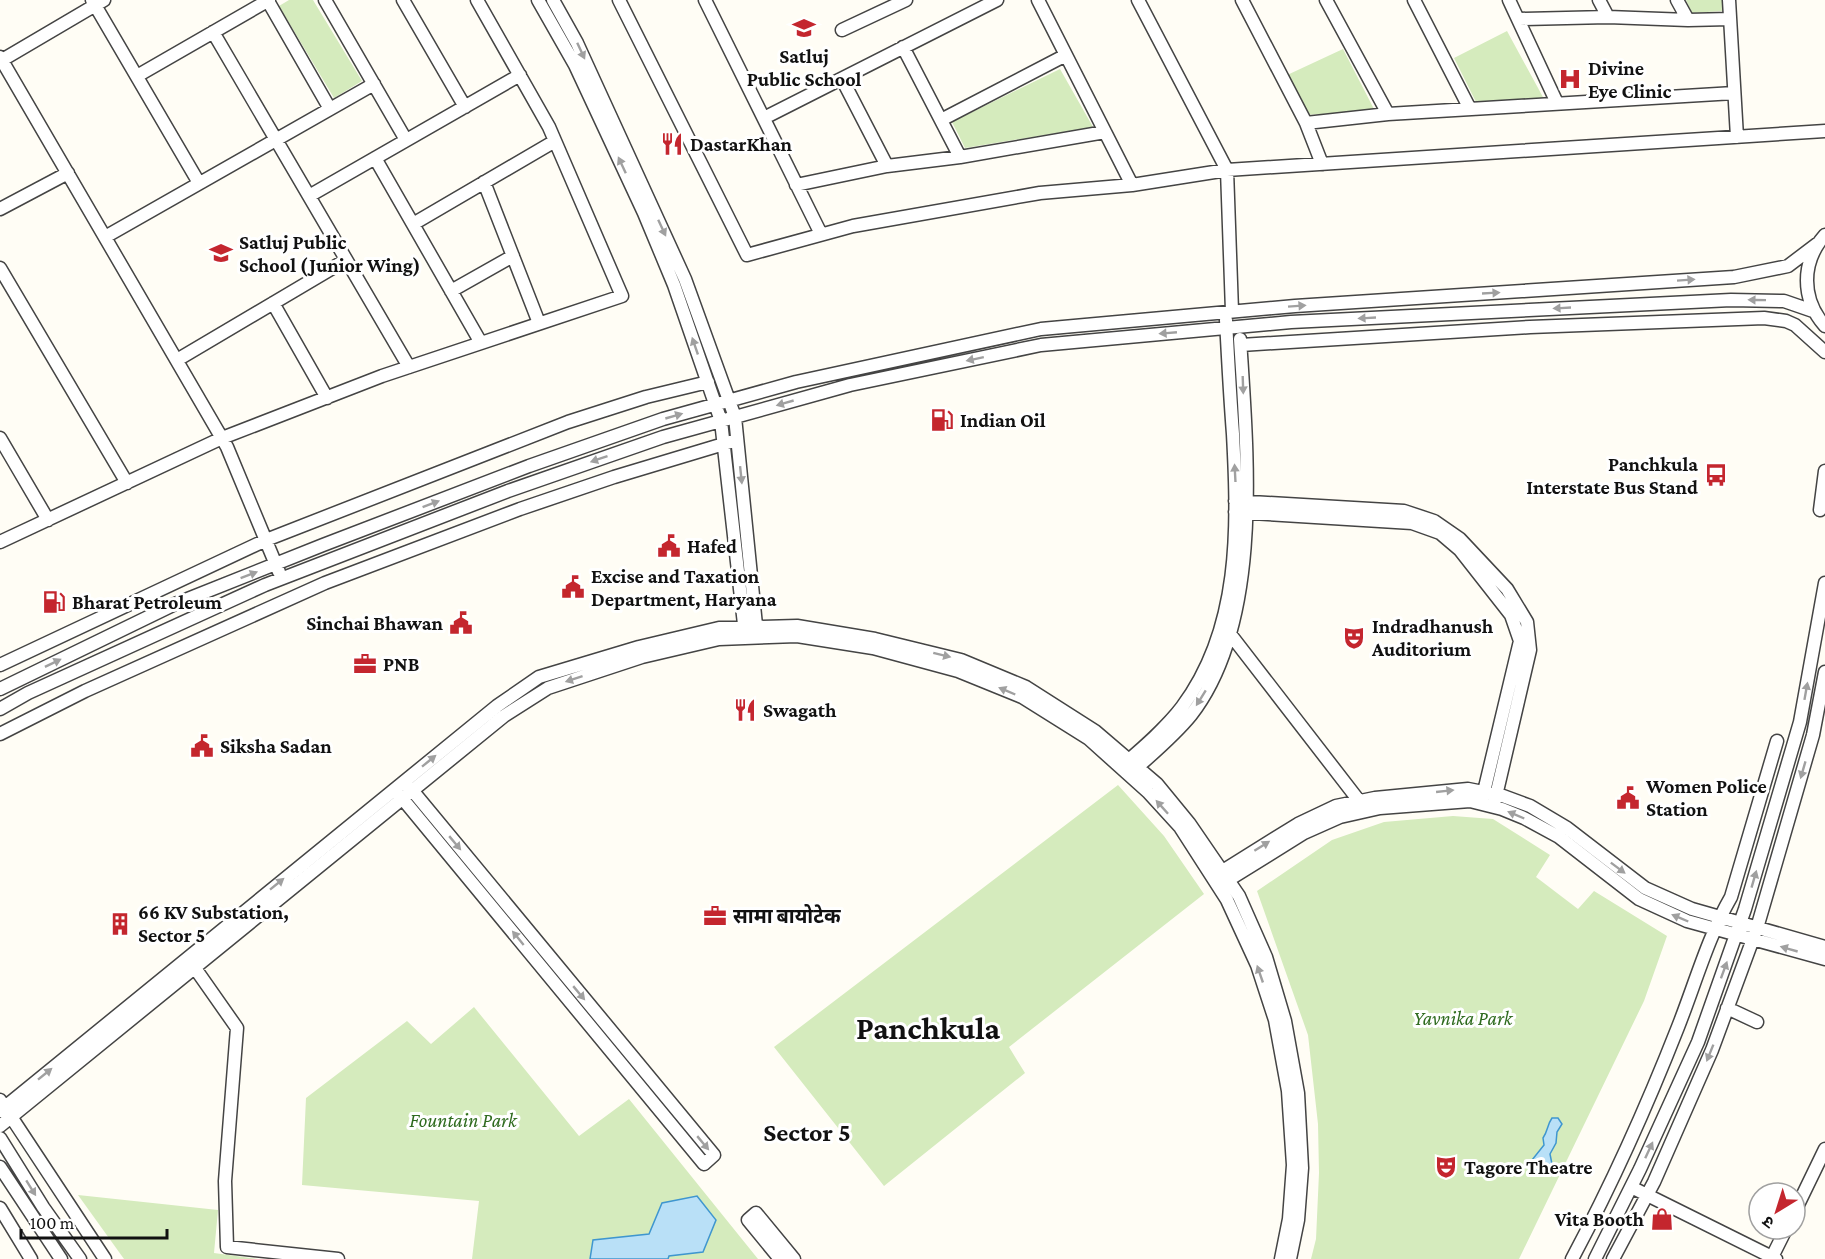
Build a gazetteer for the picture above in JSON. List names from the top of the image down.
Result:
{
  "districts": ["Panchkula", "Sector 5"],
  "parks": ["Yavnika Park", "Fountain Park"],
  "places": {
    "school or university": ["Satluj Public School", "Satluj Public School (Junior Wing)"],
    "hospital": ["Divine Eye Clinic"],
    "restaurant": ["DastarKhan", "Swagath"],
    "fuel station": ["Indian Oil", "Bharat Petroleum"],
    "bus stop": ["Panchkula Interstate Bus Stand"],
    "public building": [
      "Hafed",
      "Excise and Taxation Department, Haryana",
      "Sinchai Bhawan",
      "Siksha Sadan",
      "Women Police Station"
    ],
    "theatre": ["Indradhanush Auditorium", "Tagore Theatre"],
    "office": ["PNB", "सामा बायोटेक"],
    "building": ["66 KV Substation, Sector 5"],
    "shop": ["Vita Booth"]
  },
  "scale_bar": "100 m",
  "north": "bottom left"
}
